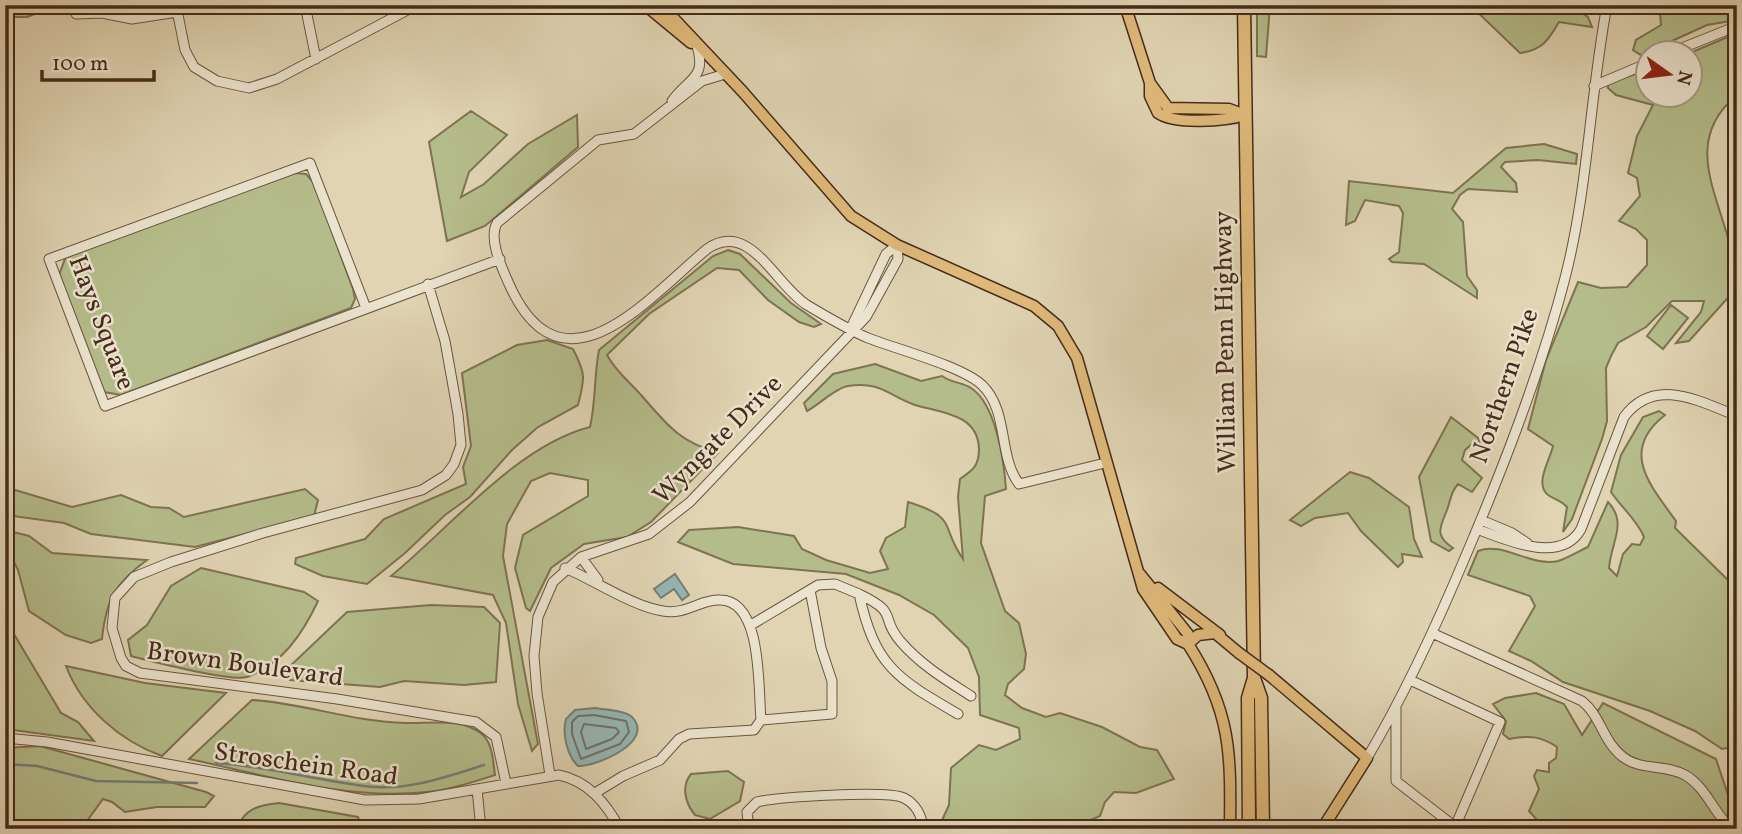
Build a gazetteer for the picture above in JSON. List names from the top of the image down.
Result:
{
  "streets": {
    "highway": ["William Penn Highway"],
    "main road": ["Northern Pike"],
    "street": [
      "Hays Square",
      "Wyngate Drive",
      "Brown Boulevard",
      "Stroschein Road"
    ]
  },
  "crossings": [
    ["Wyngate Drive", "Stroschein Road"],
    ["Brown Boulevard", "Stroschein Road"]
  ],
  "scale_bar": "100 m",
  "north": "right"
}
